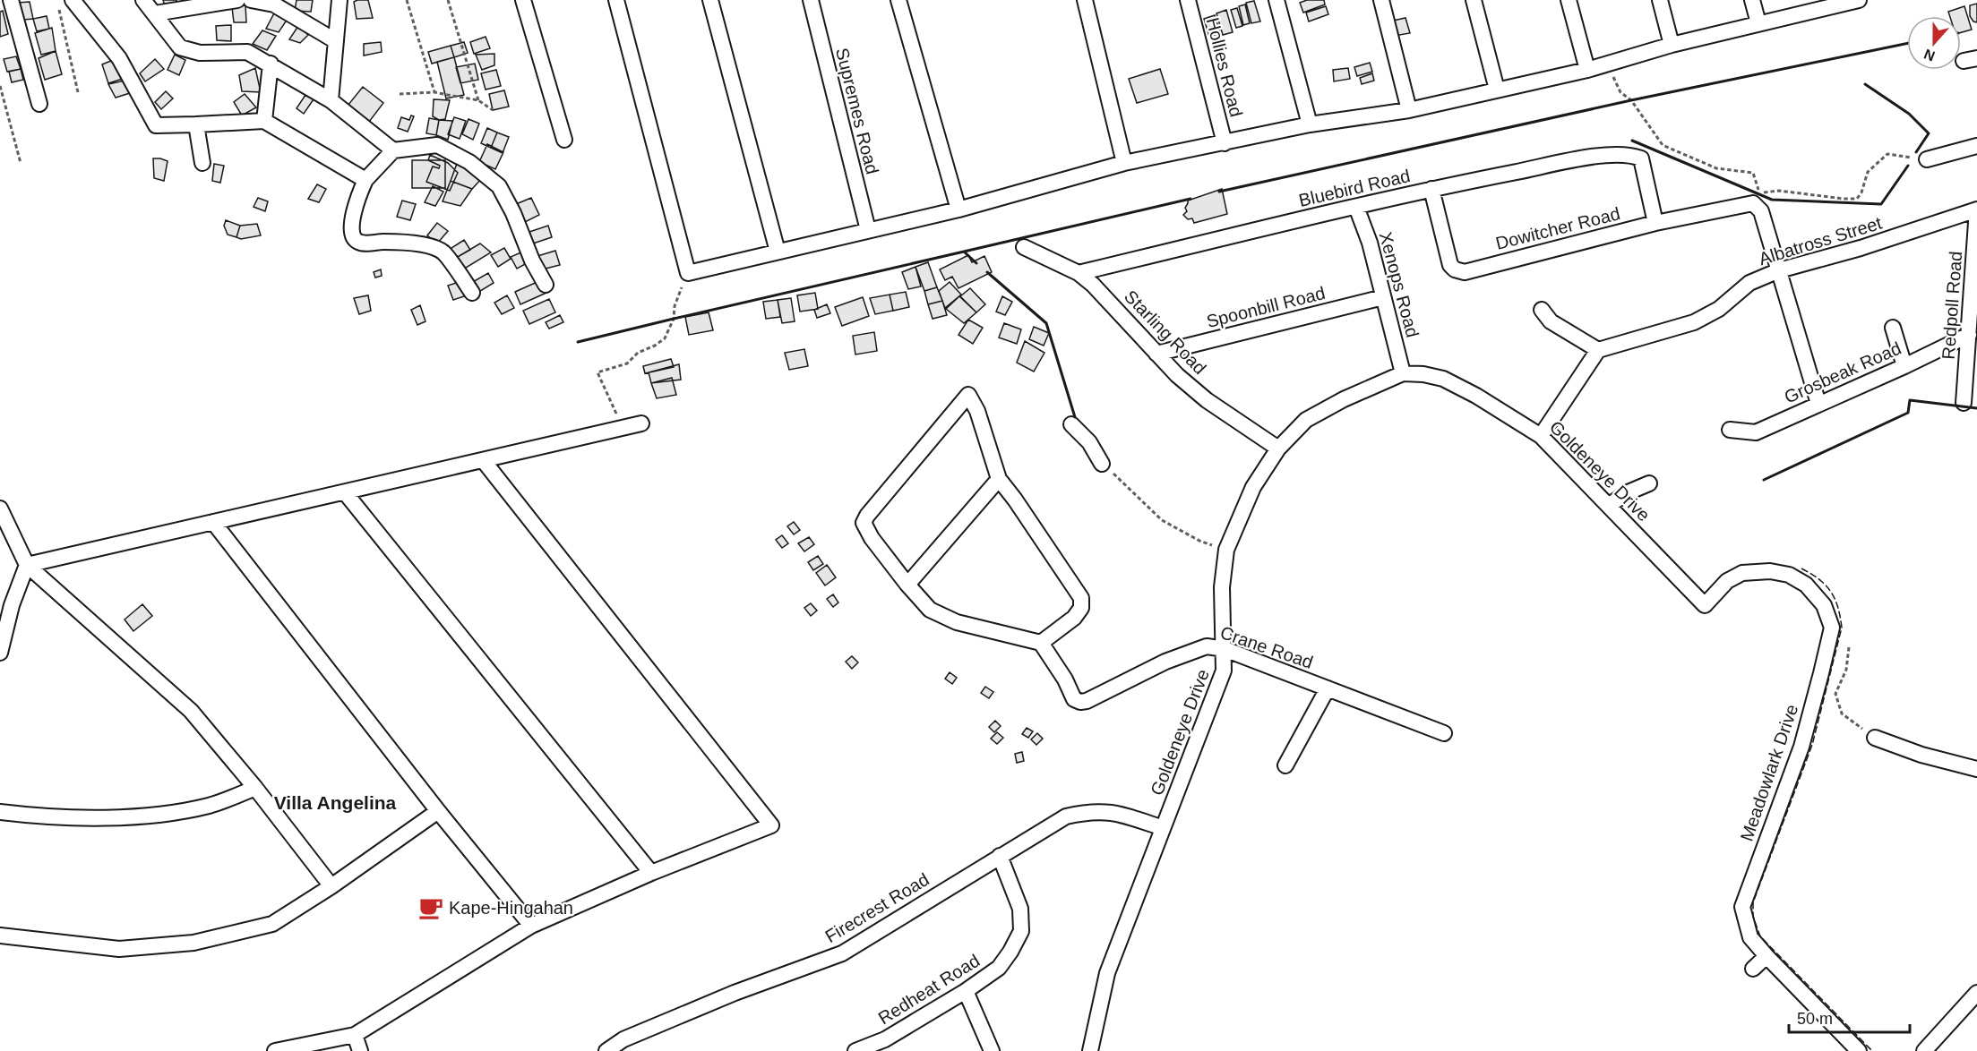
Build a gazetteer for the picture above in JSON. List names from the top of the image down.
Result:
{
  "streets": {
    "street": [
      "Hollies Road",
      "Supremes Road",
      "Bluebird Road",
      "Dowitcher Road",
      "Albatross Street",
      "Xenops Road",
      "Redpoll Road",
      "Spoonbill Road",
      "Starling Road",
      "Grosbeak Road",
      "Goldeneye Drive",
      "Crane Road",
      "Meadowlark Drive",
      "Firecrest Road",
      "Redheat Road"
    ]
  },
  "crossings": [
    ["Bluebird Road", "Dowitcher Road"],
    ["Bluebird Road", "Xenops Road"],
    ["Bluebird Road", "Starling Road"],
    ["Albatross Street", "Redpoll Road"],
    ["Xenops Road", "Spoonbill Road"],
    ["Xenops Road", "Goldeneye Drive"],
    ["Redpoll Road", "Grosbeak Road"],
    ["Spoonbill Road", "Starling Road"],
    ["Starling Road", "Goldeneye Drive"],
    ["Goldeneye Drive", "Crane Road"],
    ["Goldeneye Drive", "Meadowlark Drive"],
    ["Goldeneye Drive", "Firecrest Road"],
    ["Firecrest Road", "Redheat Road"]
  ],
  "districts": ["Villa Angelina"],
  "places": {
    "cafe": ["Kape-Hingahan"]
  },
  "scale_bar": "50 m",
  "north": "bottom"
}
